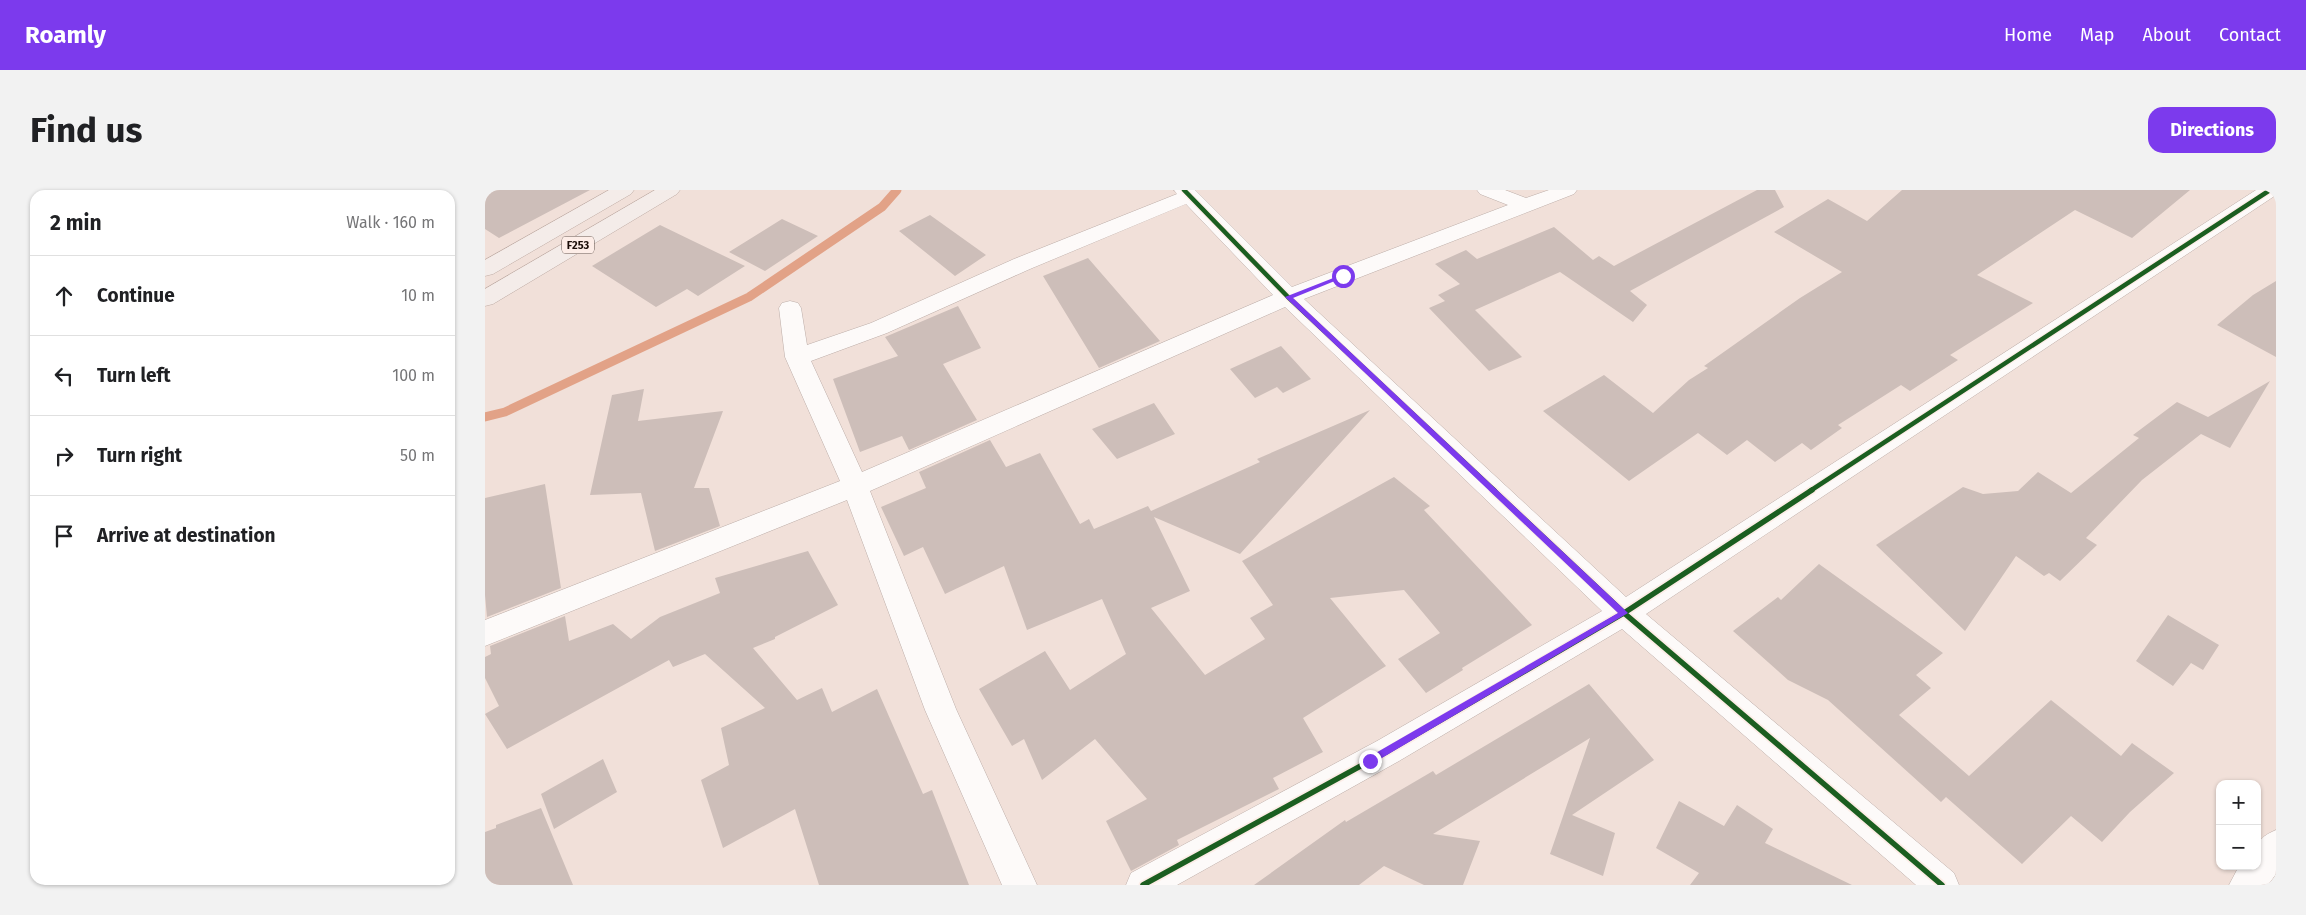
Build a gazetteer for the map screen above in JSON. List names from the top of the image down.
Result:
{
  "streets": {
    "main road": ["F253"]
  },
  "page": {
    "header": "Roamly",
    "nav": [
      "Home",
      "Map",
      "About",
      "Contact"
    ],
    "buttons": "Directions",
    "title": "Find us",
    "heading": ["2 min", "Walk · 160 m"],
    "list": [
      ["Continue", "10 m"],
      ["Turn left", "100 m"],
      ["Turn right", "50 m"],
      "Arrive at destination"
    ],
    "map_buttons": ["+", "−"]
  }
}
